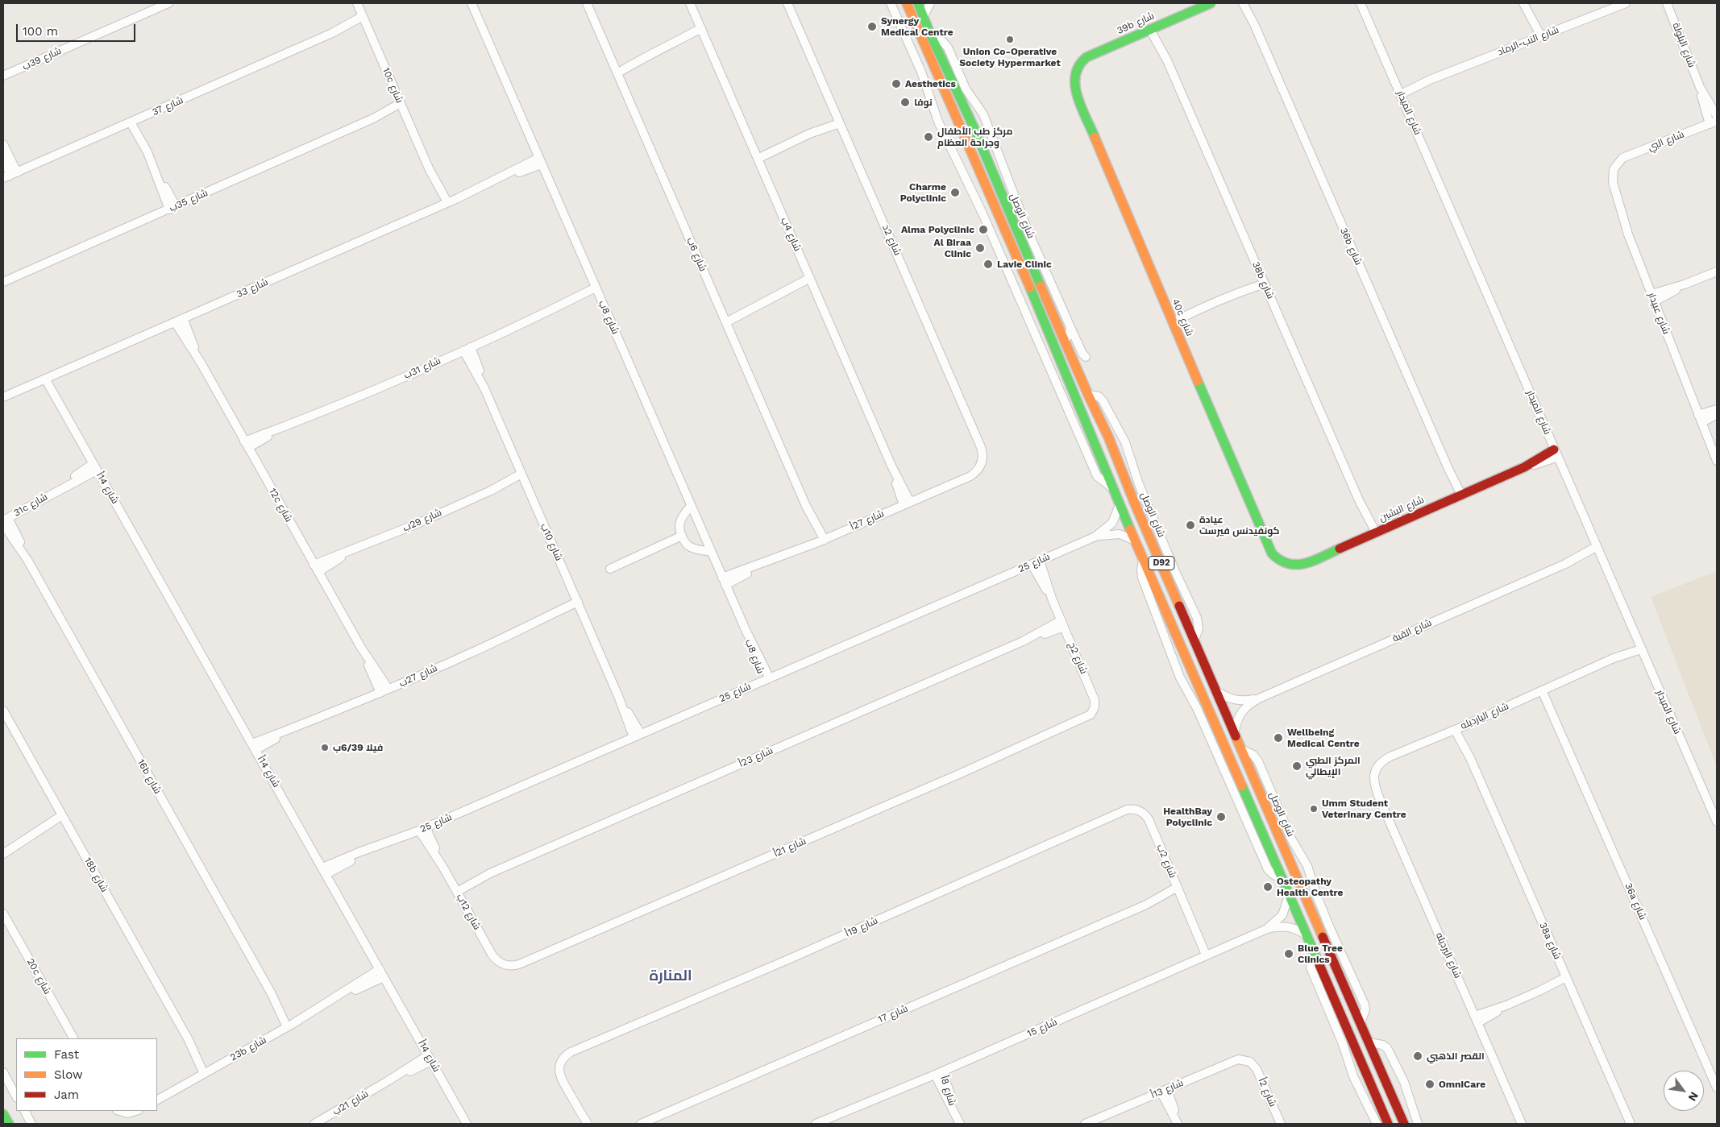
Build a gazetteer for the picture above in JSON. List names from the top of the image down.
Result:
{
  "streets": {
    "main road": [
      "39b شارع",
      "شارع الوصل",
      "40c شارع",
      "شارع البشين",
      "D92"
    ],
    "street": [
      "شارع النب-الرماد",
      "شارع البلولة",
      "شارع 39ب",
      "10c شارع",
      "شارع 37",
      "شارع الميدار",
      "شارع البي",
      "شارع 35ب",
      "شارع 4ب",
      "شارع 2د",
      "36b شارع",
      "شارع 6ب",
      "38b شارع",
      "شارع 33",
      "شارع عبيدار",
      "شارع 8ب",
      "شارع 31ب",
      "شارع 14أ",
      "31c شارع",
      "12c شارع",
      "شارع 29ب",
      "شارع 27أ",
      "شارع 10ب",
      "شارع 25",
      "شارع القبة",
      "شارع 2ج",
      "شارع 27ب",
      "شارع اليارديله",
      "شارع 23أ",
      "16b شارع",
      "شارع 21أ",
      "شارع 2ب",
      "18b شارع",
      "36a شارع",
      "شارع 12ب",
      "شارع 19أ",
      "38a شارع",
      "شارع اليرديله",
      "20c شارع",
      "شارع 17",
      "شارع 15",
      "23b شارع",
      "شارع 13أ",
      "شارع 8أ",
      "شارع 2أ",
      "شارع 21ب"
    ]
  },
  "crossings": [
    ["39b شارع", "38b شارع"],
    ["39b شارع", "40c شارع"],
    ["شارع النب-الرماد", "شارع الميدار"],
    ["شارع البلولة", "شارع البي"],
    ["10c شارع", "شارع 37"],
    ["10c شارع", "شارع 35ب"],
    ["10c شارع", "شارع 33"],
    ["شارع الميدار", "شارع البشين"],
    ["شارع الميدار", "شارع القبة"],
    ["شارع الميدار", "شارع اليارديله"],
    ["شارع البي", "شارع عبيدار"],
    ["شارع الوصل", "شارع 25"],
    ["شارع الوصل", "شارع القبة"],
    ["شارع الوصل", "شارع 15"],
    ["شارع 4ب", "شارع 27أ"],
    ["شارع 2د", "شارع 27أ"],
    ["36b شارع", "شارع البشين"],
    ["شارع 6ب", "شارع 27أ"],
    ["38b شارع", "شارع البشين"],
    ["شارع 33", "شارع 8ب"],
    ["شارع 33", "شارع 14أ"],
    ["شارع 33", "12c شارع"],
    ["شارع 8ب", "شارع 31ب"],
    ["شارع 8ب", "شارع 27أ"],
    ["شارع 8ب", "شارع 25"],
    ["40c شارع", "شارع البشين"],
    ["شارع 31ب", "12c شارع"],
    ["شارع 31ب", "شارع 10ب"],
    ["شارع 14أ", "31c شارع"],
    ["شارع 14أ", "شارع 25"],
    ["شارع 14أ", "شارع 27ب"],
    ["شارع 14أ", "23b شارع"],
    ["شارع 14أ", "شارع 21ب"],
    ["31c شارع", "16b شارع"],
    ["12c شارع", "شارع 29ب"],
    ["12c شارع", "شارع 27ب"],
    ["شارع 29ب", "شارع 10ب"],
    ["شارع 10ب", "شارع 25"],
    ["شارع 10ب", "شارع 27ب"],
    ["شارع 25", "شارع 2ج"],
    ["شارع 25", "شارع 12ب"],
    ["شارع 2ج", "شارع 23أ"],
    ["شارع 2ج", "شارع 21أ"],
    ["شارع اليارديله", "36a شارع"],
    ["شارع اليارديله", "38a شارع"],
    ["شارع اليارديله", "شارع اليرديله"],
    ["شارع 23أ", "شارع 12ب"],
    ["16b شارع", "23b شارع"],
    ["شارع 21أ", "شارع 12ب"],
    ["شارع 2ب", "شارع 19أ"],
    ["شارع 2ب", "شارع 17"],
    ["شارع 2ب", "شارع 15"],
    ["18b شارع", "23b شارع"],
    ["شارع 15", "شارع 8أ"],
    ["شارع 13أ", "شارع 2أ"]
  ],
  "districts": ["المنارة"],
  "places": [
    "Synergy Medical Centre",
    "Union Co-Operative Society Hypermarket",
    "Aesthetics",
    "نوفا",
    "مركز طب الأطفال وجراحة العظام",
    "Charme Polyclinic",
    "Alma Polyclinic",
    "Al Biraa Clinic",
    "Lavie Clinic",
    "عيادة كونفيدنس فيرست",
    "Wellbeing Medical Centre",
    "فيلا 6/39ب",
    "المركز الطبي الإيطالي",
    "Umm Student Veterinary Centre",
    "HealthBay Polyclinic",
    "Osteopathy Health Centre",
    "Blue Tree Clinics",
    "القصر الذهبي",
    "OmniCare"
  ],
  "legend": ["Fast", "Slow", "Jam"],
  "scale_bar": "100 m",
  "north": "bottom right"
}
